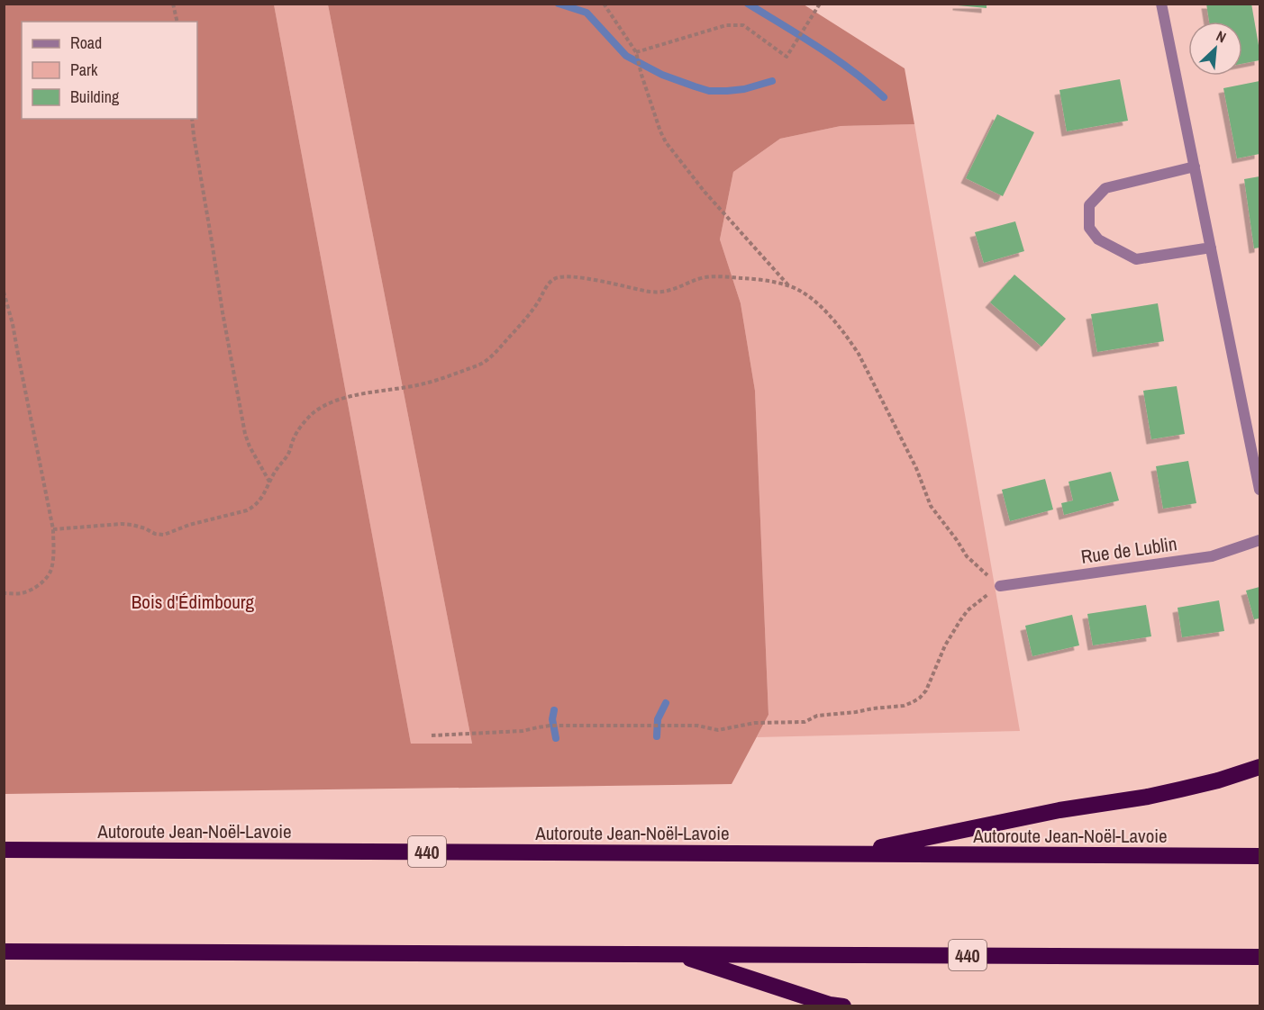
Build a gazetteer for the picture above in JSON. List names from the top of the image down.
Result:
{
  "streets": {
    "highway": ["Autoroute Jean-Noël-Lavoie", "440"],
    "street": ["Rue de Lublin"]
  },
  "parks": ["Bois d'Édimbourg"],
  "legend": ["Road", "Park", "Building"],
  "north": "top right"
}
